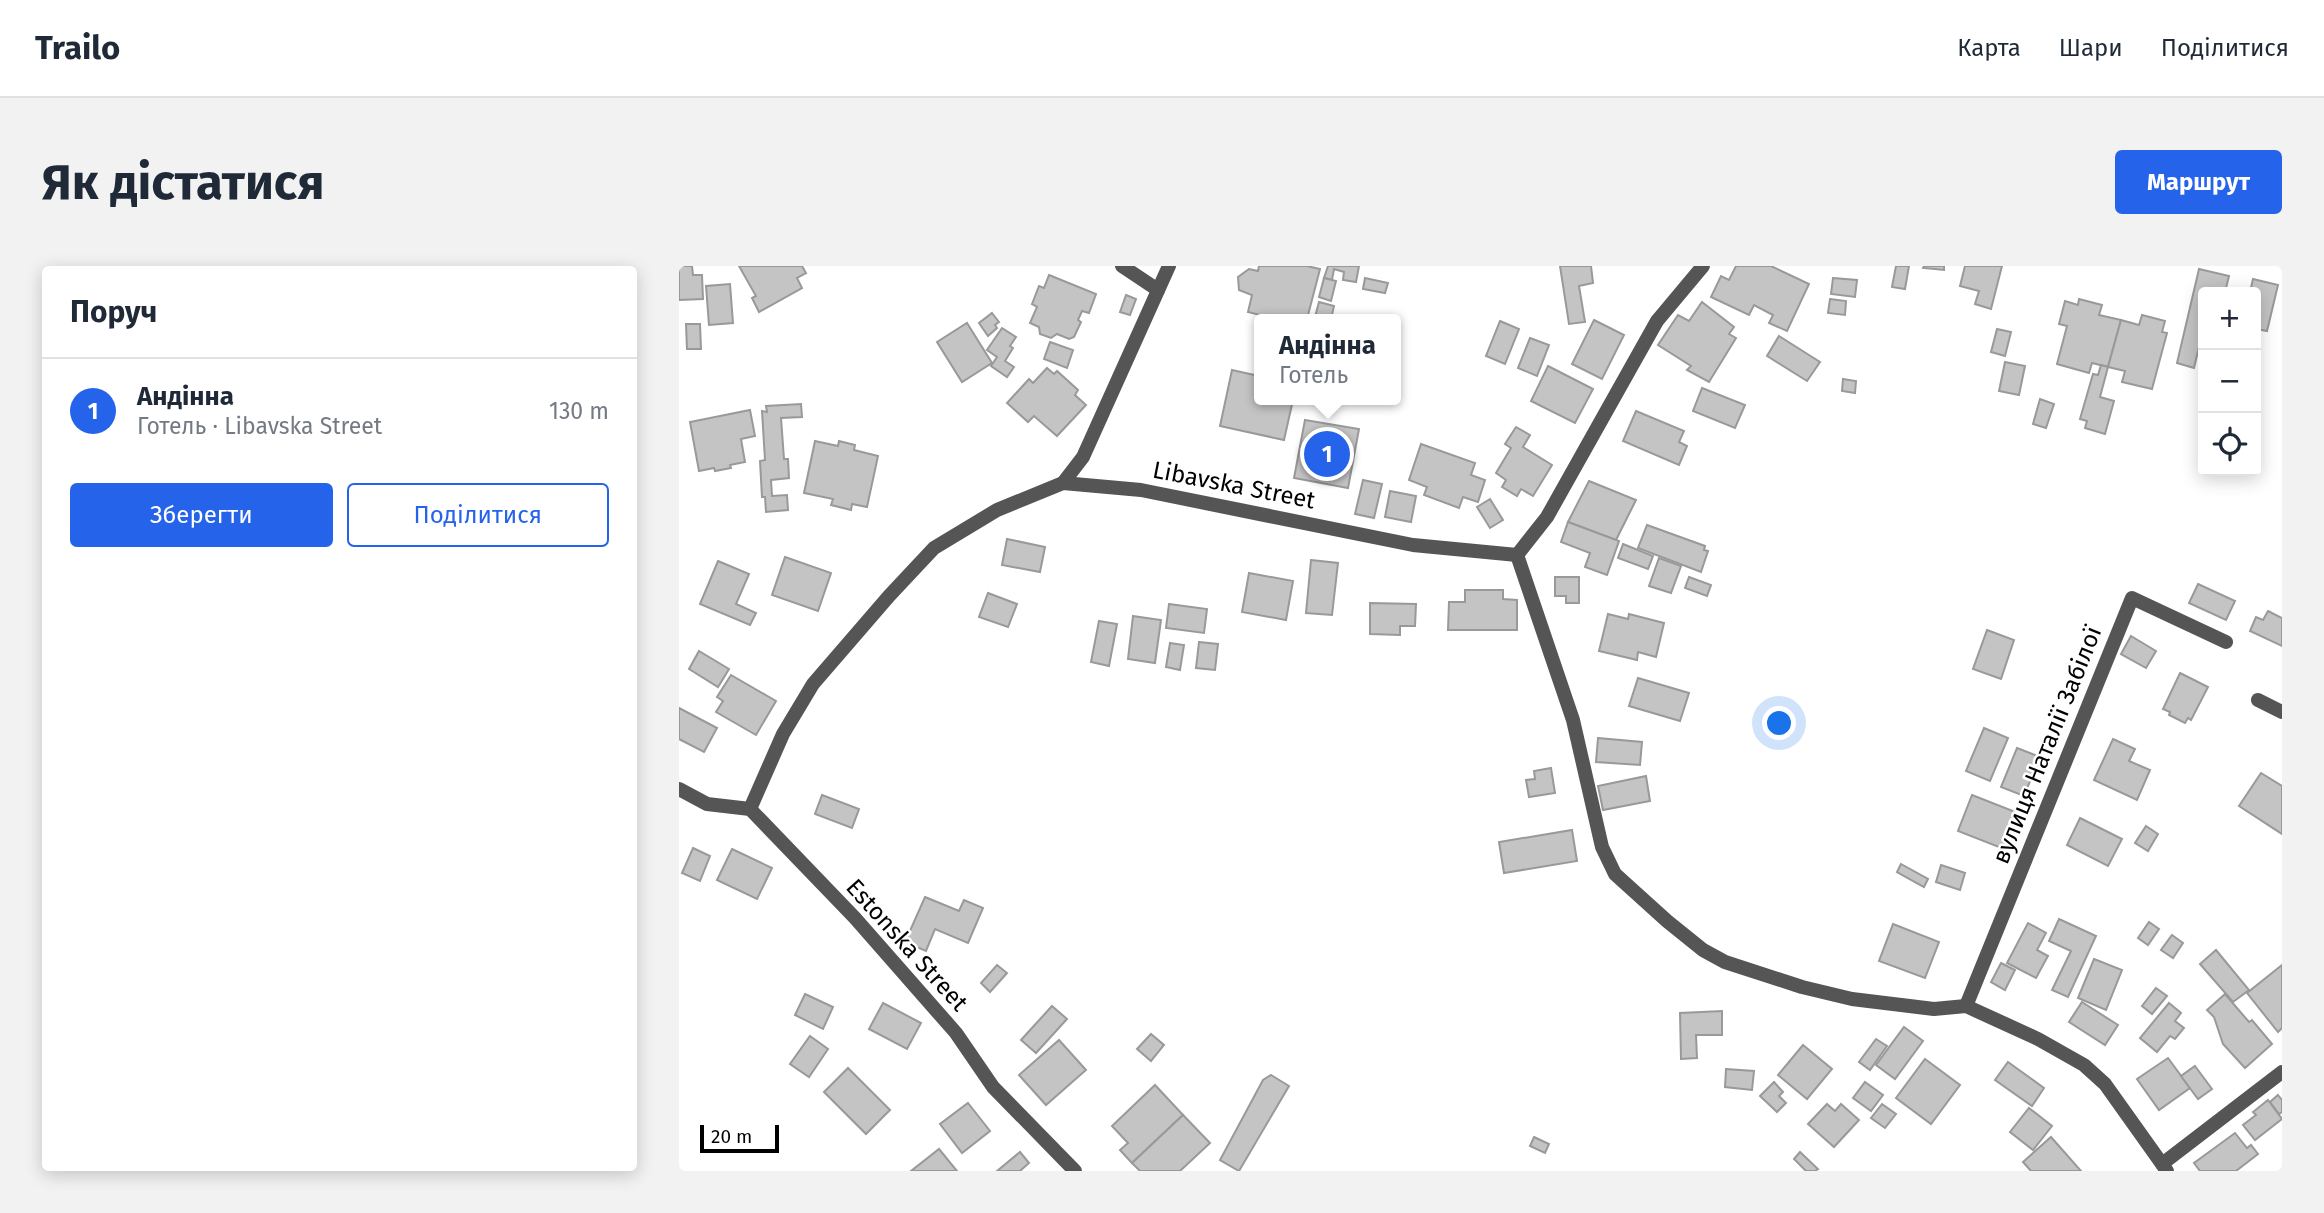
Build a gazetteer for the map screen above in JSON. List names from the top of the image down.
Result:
{
  "streets": {
    "street": ["Libavska Street", "вулиця Наталії Забілої", "Estonska Street"]
  },
  "crossings": [
    ["Libavska Street", "Estonska Street"]
  ],
  "scale_bar": "20 m",
  "page": {
    "header": "Trailo",
    "nav": ["Карта", "Шари", "Поділитися"],
    "buttons": [
      "Маршрут",
      ["Зберегти", "Поділитися"]
    ],
    "title": "Як дістатися",
    "heading": "Поруч",
    "map_buttons": ["+", "−"],
    "popup": ["Андінна", "Готель"],
    "list": [
      {
        "mark": "1",
        "name": "Андінна",
        "note": "Готель · Libavska Street",
        "value": "130 m"
      }
    ],
    "pins": "1",
    "scale": "20 m"
  }
}
